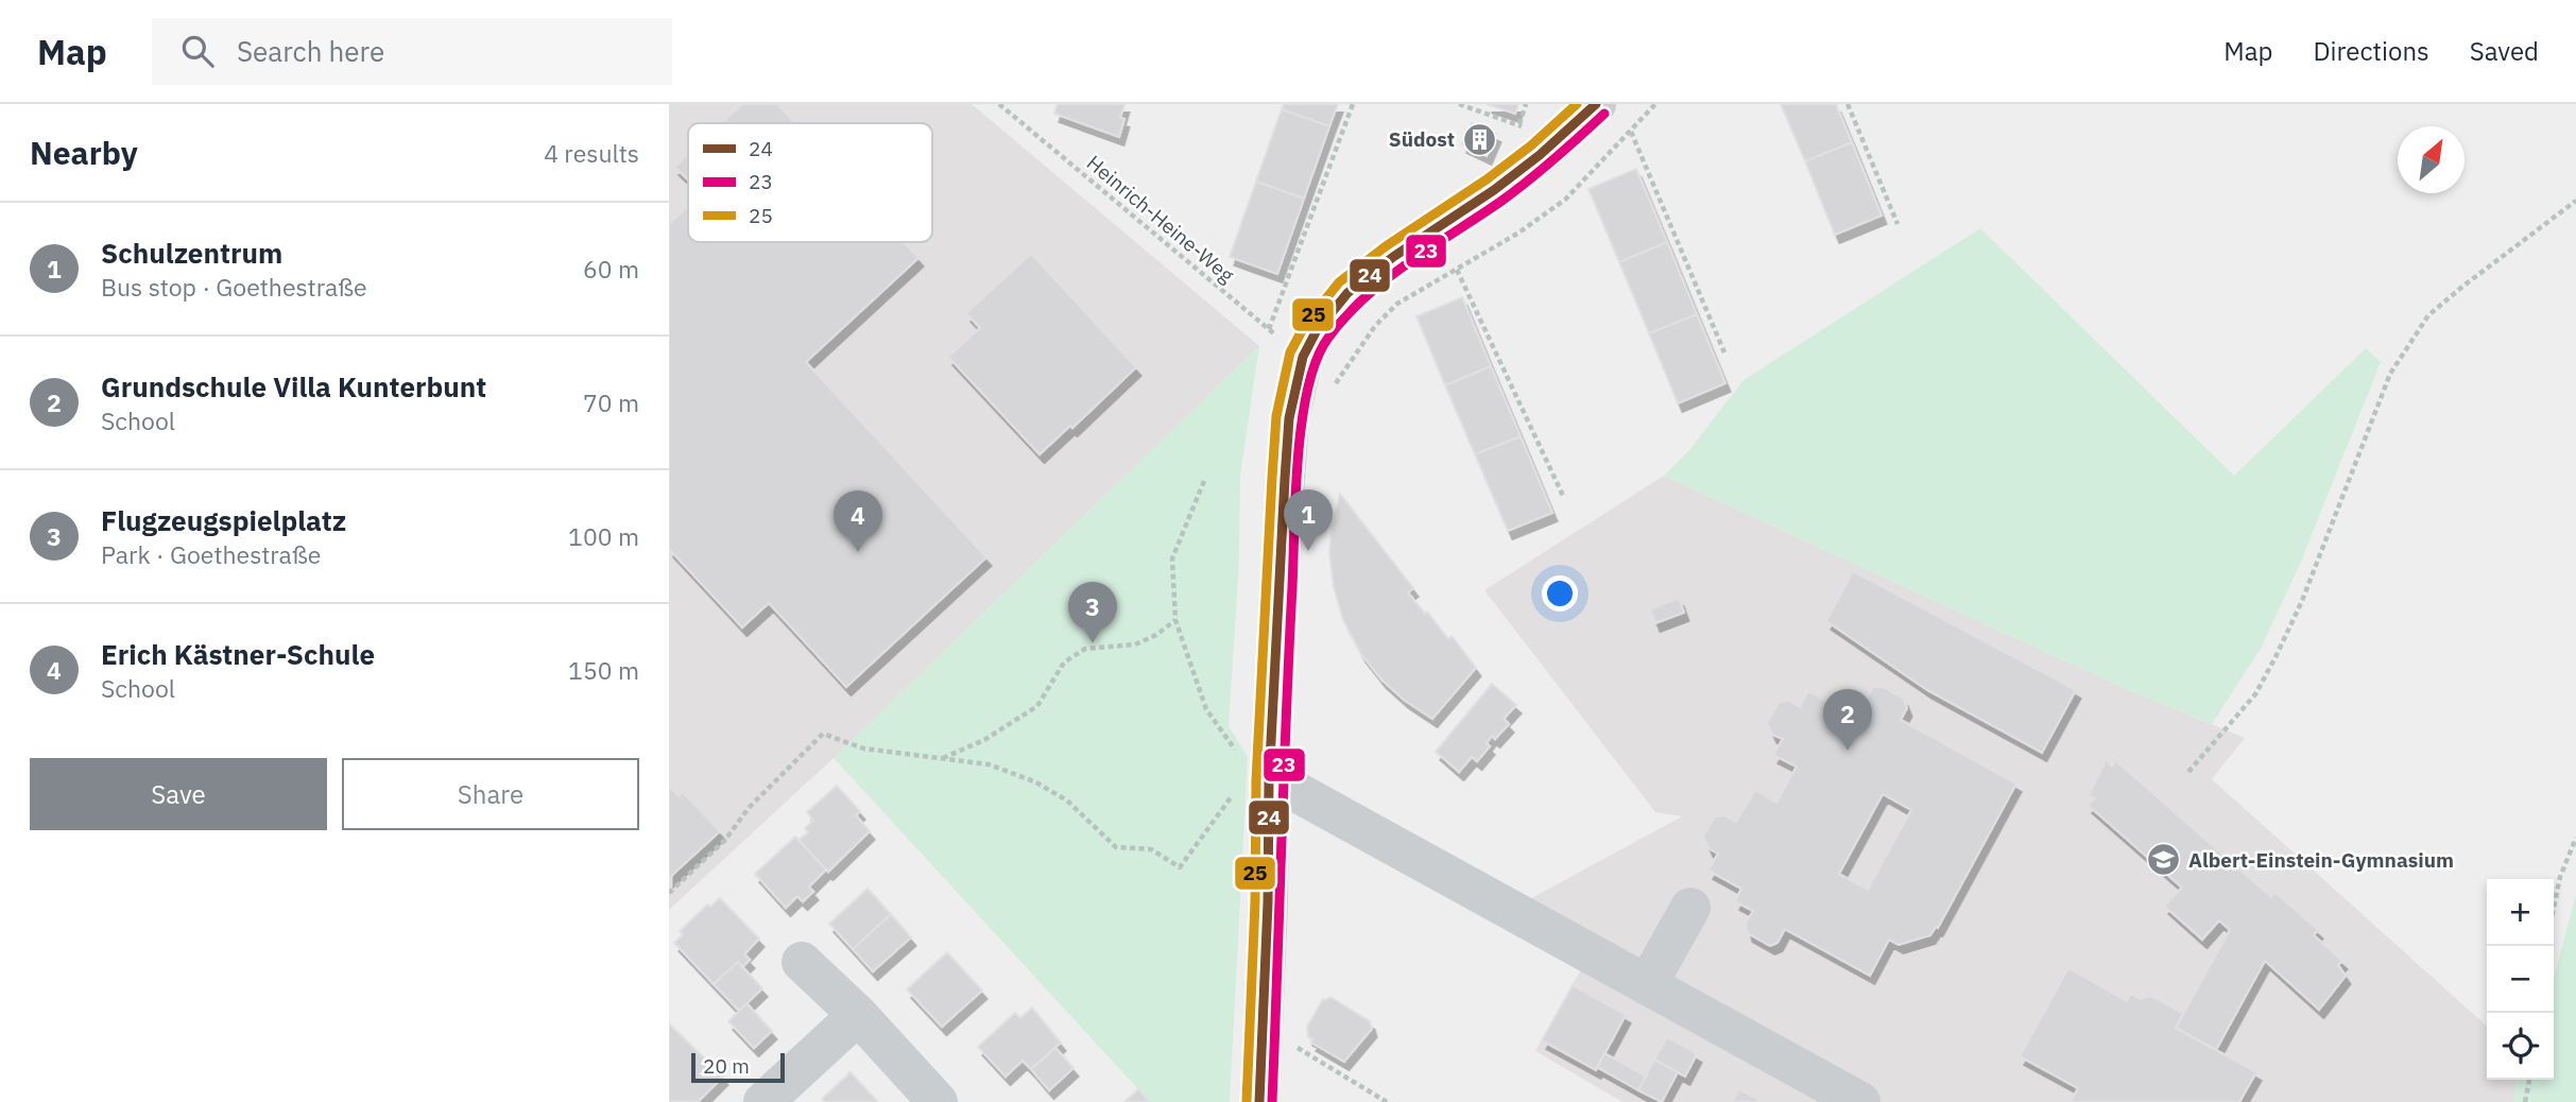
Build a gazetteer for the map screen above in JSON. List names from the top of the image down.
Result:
{
  "streets": {
    "path": ["Heinrich-Heine-Weg"]
  },
  "places": {
    "building": ["Südost"],
    "school or university": ["Albert-Einstein-Gymnasium"]
  },
  "lines": ["transit line 24", "transit line 25", "transit line 23"],
  "legend": ["24", "23", "25"],
  "scale_bar": "20 m",
  "north": "top right",
  "page": {
    "header": "Map",
    "search": "Search here",
    "nav": ["Map", "Directions", "Saved"],
    "heading": ["Nearby", "4 results"],
    "list": [
      {
        "mark": "1",
        "name": "Schulzentrum",
        "note": "Bus stop · Goethestraße",
        "value": "60 m"
      },
      {
        "mark": "2",
        "name": "Grundschule Villa Kunterbunt",
        "note": "School",
        "value": "70 m"
      },
      {
        "mark": "3",
        "name": "Flugzeugspielplatz",
        "note": "Park · Goethestraße",
        "value": "100 m"
      },
      {
        "mark": "4",
        "name": "Erich Kästner-Schule",
        "note": "School",
        "value": "150 m"
      }
    ],
    "pins": [
      "1",
      "4",
      "3",
      "2"
    ],
    "buttons": ["Save", "Share"],
    "map_buttons": ["+", "−"],
    "scale": "20 m"
  }
}
